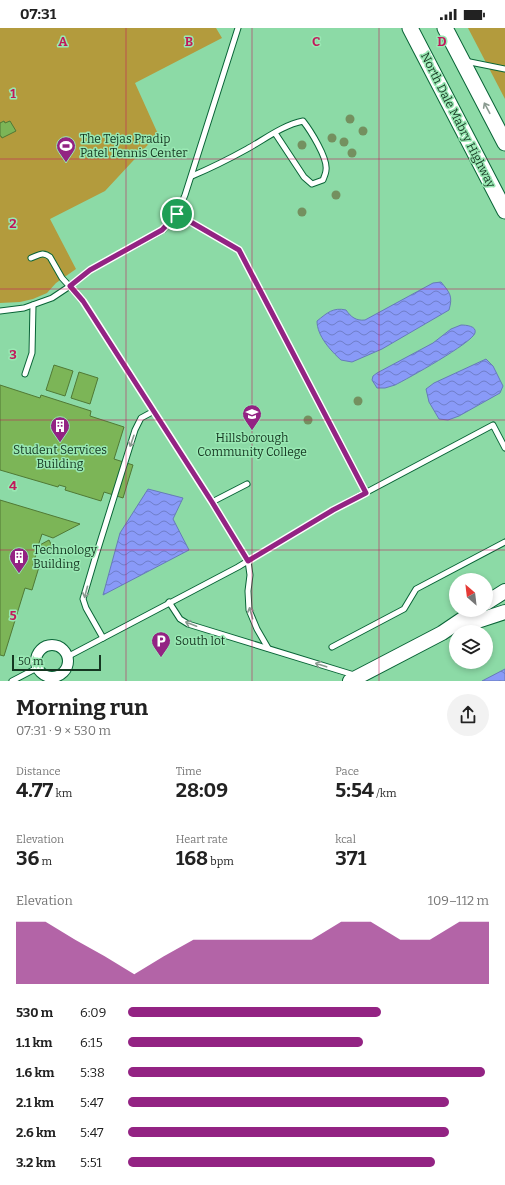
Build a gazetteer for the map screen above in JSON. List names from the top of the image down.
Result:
{
  "streets": {
    "main road": ["North Dale Mabry Highway"]
  },
  "places": {
    "sports": ["The Tejas Pradip Patel Tennis Center"],
    "school or university": ["Hillsborough Community College"],
    "building": ["Student Services Building", "Technology Building"],
    "parking": ["South lot"]
  },
  "scale_bar": "50 m",
  "north": "top left",
  "page": {
    "status": "07:31",
    "scale": "50 m",
    "heading": ["Morning run", "07:31 · 9 × 530 m"],
    "stats": [
      ["Distance", "4.77 km"],
      ["Time", "28:09"],
      ["Pace", "5:54 /km"],
      ["Elevation", "36 m"],
      ["Heart rate", "168 bpm"],
      ["kcal", "371"]
    ],
    "chart": ["Elevation", "109–112 m"],
    "list": [
      {
        "name": "530 m",
        "note": "6:09"
      },
      {
        "name": "1.1 km",
        "note": "6:15"
      },
      {
        "name": "1.6 km",
        "note": "5:38"
      },
      {
        "name": "2.1 km",
        "note": "5:47"
      },
      {
        "name": "2.6 km",
        "note": "5:47"
      },
      {
        "name": "3.2 km",
        "note": "5:51"
      }
    ]
  },
  "grid": {
    "columns": [
      "A",
      "B",
      "C",
      "D"
    ],
    "rows": [
      "1",
      "2",
      "3",
      "4",
      "5"
    ]
  }
}
